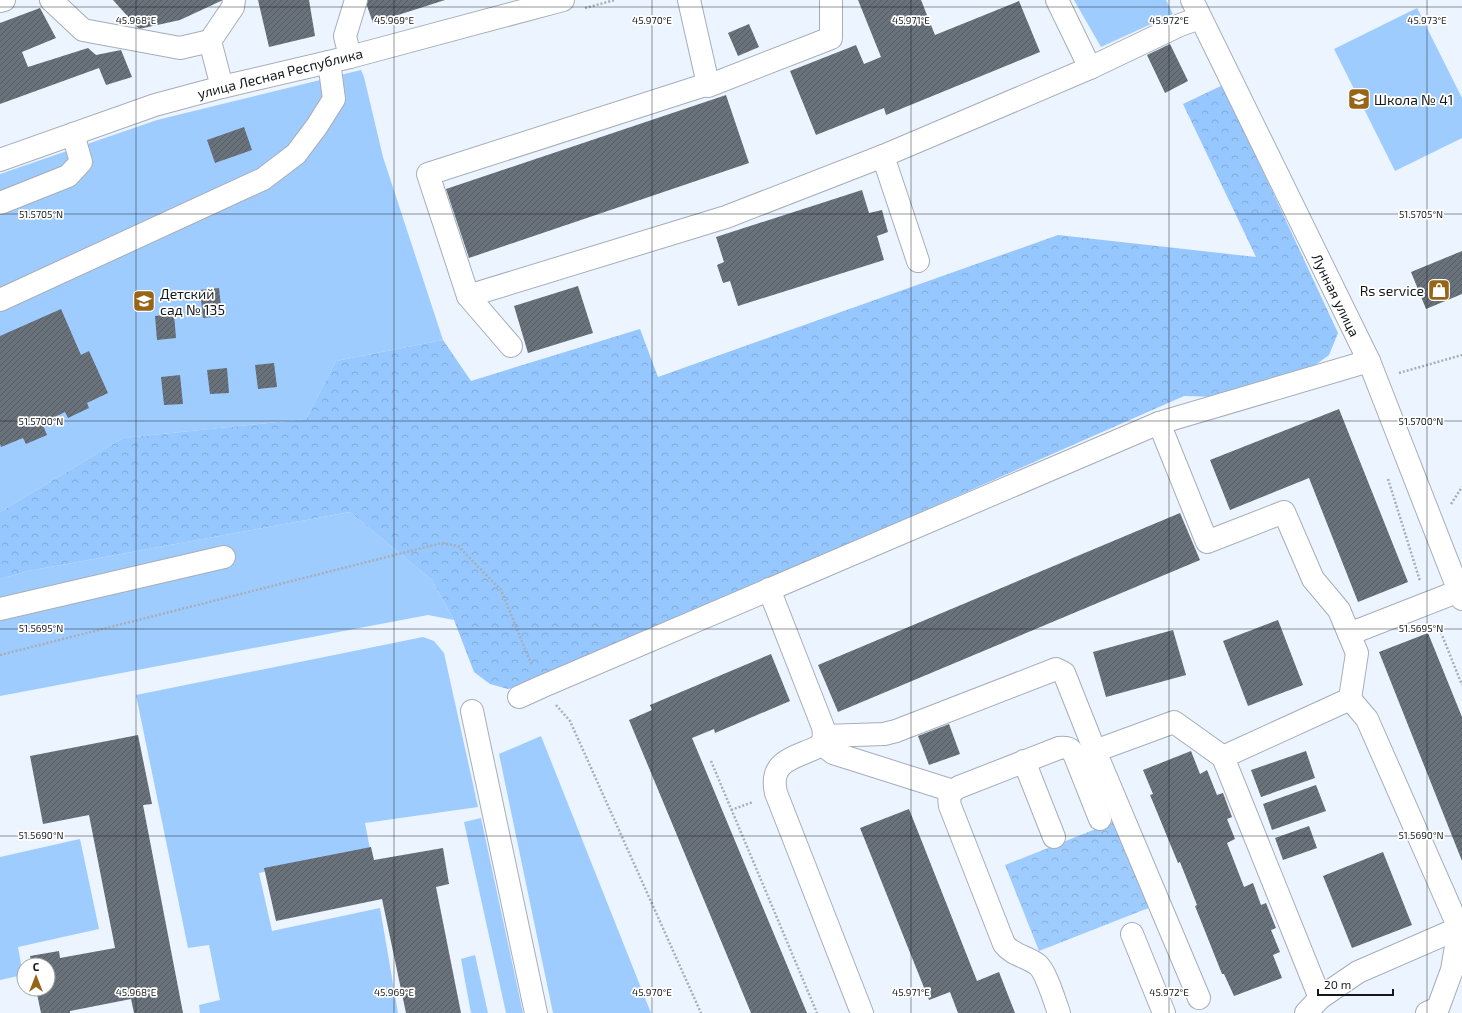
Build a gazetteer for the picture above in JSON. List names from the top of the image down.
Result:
{
  "streets": {
    "street": ["улица Лесная Республика", "Лунная улица"]
  },
  "places": {
    "school or university": ["Школа № 41", "Детский сад № 135"],
    "shop": ["Rs service"]
  },
  "scale_bar": "20 m",
  "north": "top",
  "coordinates": [
    "45.968°E",
    "45.969°E",
    "45.970°E",
    "45.971°E",
    "45.972°E",
    "45.973°E",
    "51.5705°N",
    "51.5700°N",
    "51.5695°N",
    "51.5690°N"
  ]
}
